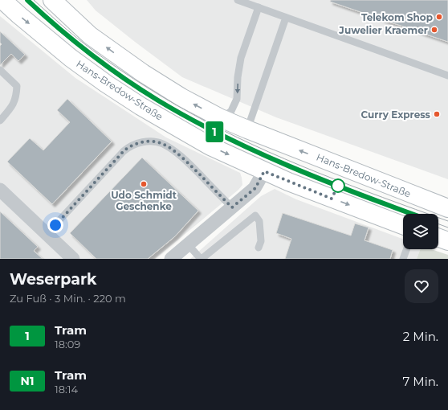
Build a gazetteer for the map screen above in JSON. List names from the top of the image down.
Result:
{
  "streets": {
    "main road": ["Hans-Bredow-Straße"]
  },
  "places": [
    "Telekom Shop",
    "Juwelier Kraemer",
    "Curry Express",
    "Udo Schmidt Geschenke"
  ],
  "lines": ["tram line 1"],
  "page": {
    "on_map": "1",
    "heading": ["Weserpark", "Zu Fuß · 3 Min. · 220 m"],
    "list": [
      {
        "mark": "1",
        "name": "Tram",
        "note": "18:09",
        "value": "2 Min."
      },
      {
        "mark": "N1",
        "name": "Tram",
        "note": "18:14",
        "value": "7 Min."
      }
    ]
  }
}
